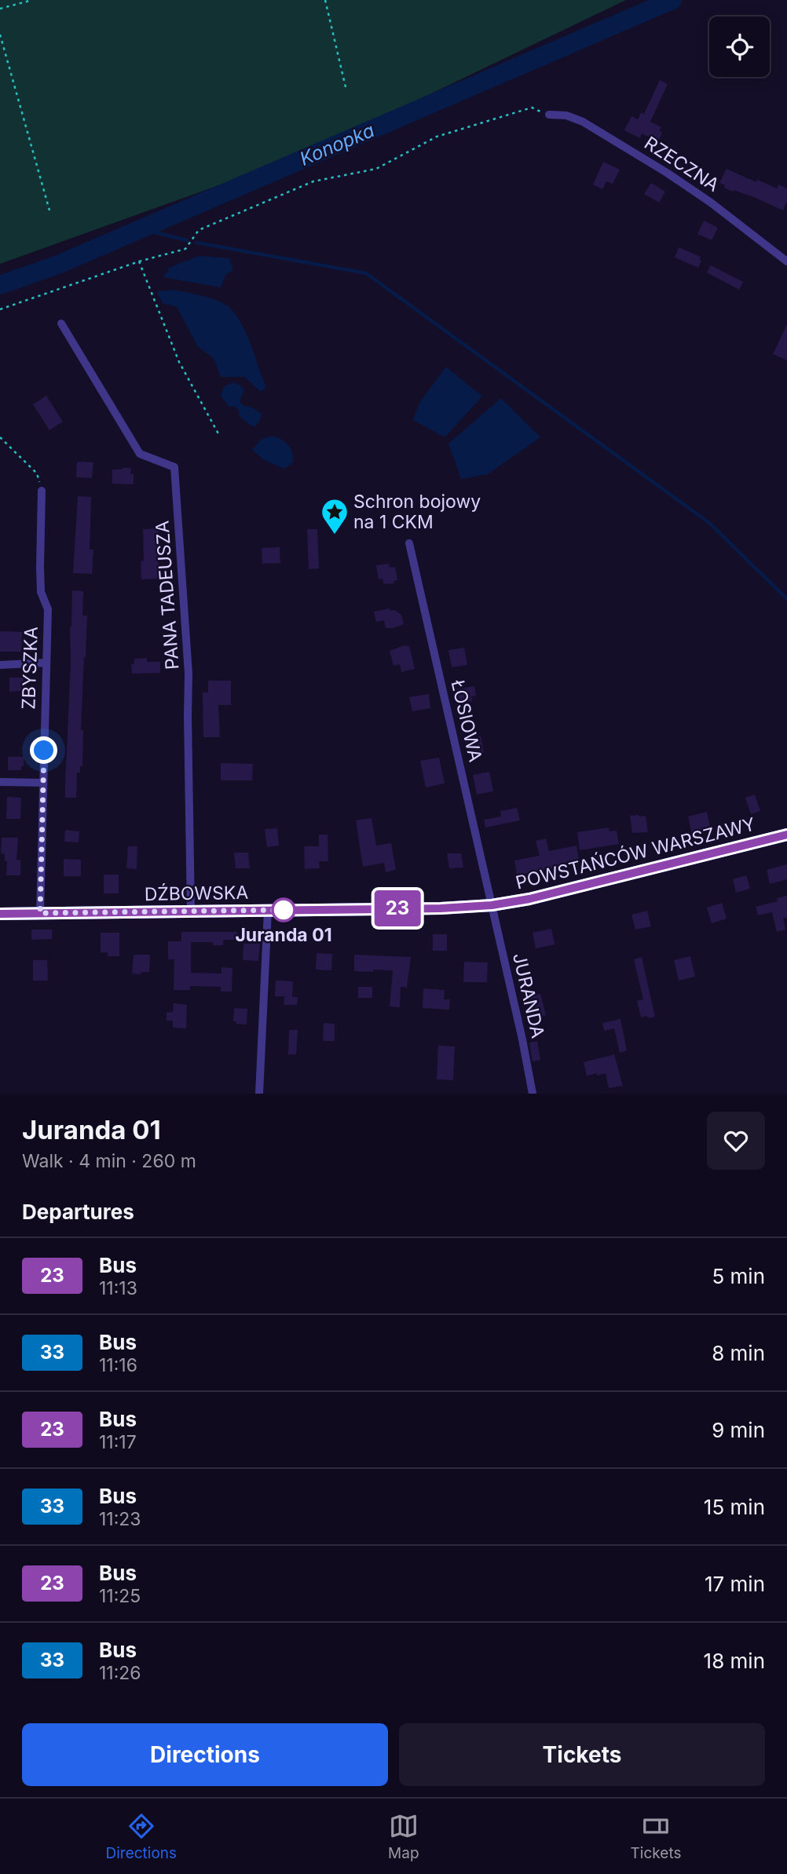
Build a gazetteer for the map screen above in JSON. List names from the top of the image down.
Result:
{
  "streets": {
    "main road": ["POWSTAŃCÓW WARSZAWY", "DŹBOWSKA"],
    "street": [
      "RZECZNA",
      "PANA TADEUSZA",
      "ZBYSZKA",
      "ŁOSIOWA",
      "JURANDA"
    ]
  },
  "crossings": [
    ["PANA TADEUSZA", "DŹBOWSKA"],
    ["ZBYSZKA", "DŹBOWSKA"],
    ["ŁOSIOWA", "POWSTAŃCÓW WARSZAWY"],
    ["ŁOSIOWA", "DŹBOWSKA"],
    ["ŁOSIOWA", "JURANDA"],
    ["POWSTAŃCÓW WARSZAWY", "DŹBOWSKA"],
    ["POWSTAŃCÓW WARSZAWY", "JURANDA"],
    ["DŹBOWSKA", "JURANDA"]
  ],
  "water": ["Konopka"],
  "places": {
    "place": ["Schron bojowy na 1 CKM"],
    "other": ["Juranda 01"]
  },
  "lines": ["bus line 23"],
  "page": {
    "on_map": "23",
    "heading": [
      ["Juranda 01", "Walk · 4 min · 260 m"],
      "Departures"
    ],
    "list": [
      {
        "mark": "23",
        "name": "Bus",
        "note": "11:13",
        "value": "5 min"
      },
      {
        "mark": "33",
        "name": "Bus",
        "note": "11:16",
        "value": "8 min"
      },
      {
        "mark": "23",
        "name": "Bus",
        "note": "11:17",
        "value": "9 min"
      },
      {
        "mark": "33",
        "name": "Bus",
        "note": "11:23",
        "value": "15 min"
      },
      {
        "mark": "23",
        "name": "Bus",
        "note": "11:25",
        "value": "17 min"
      },
      {
        "mark": "33",
        "name": "Bus",
        "note": "11:26",
        "value": "18 min"
      }
    ],
    "buttons": ["Directions", "Tickets"],
    "tabs": ["Directions", "Map", "Tickets"]
  }
}
